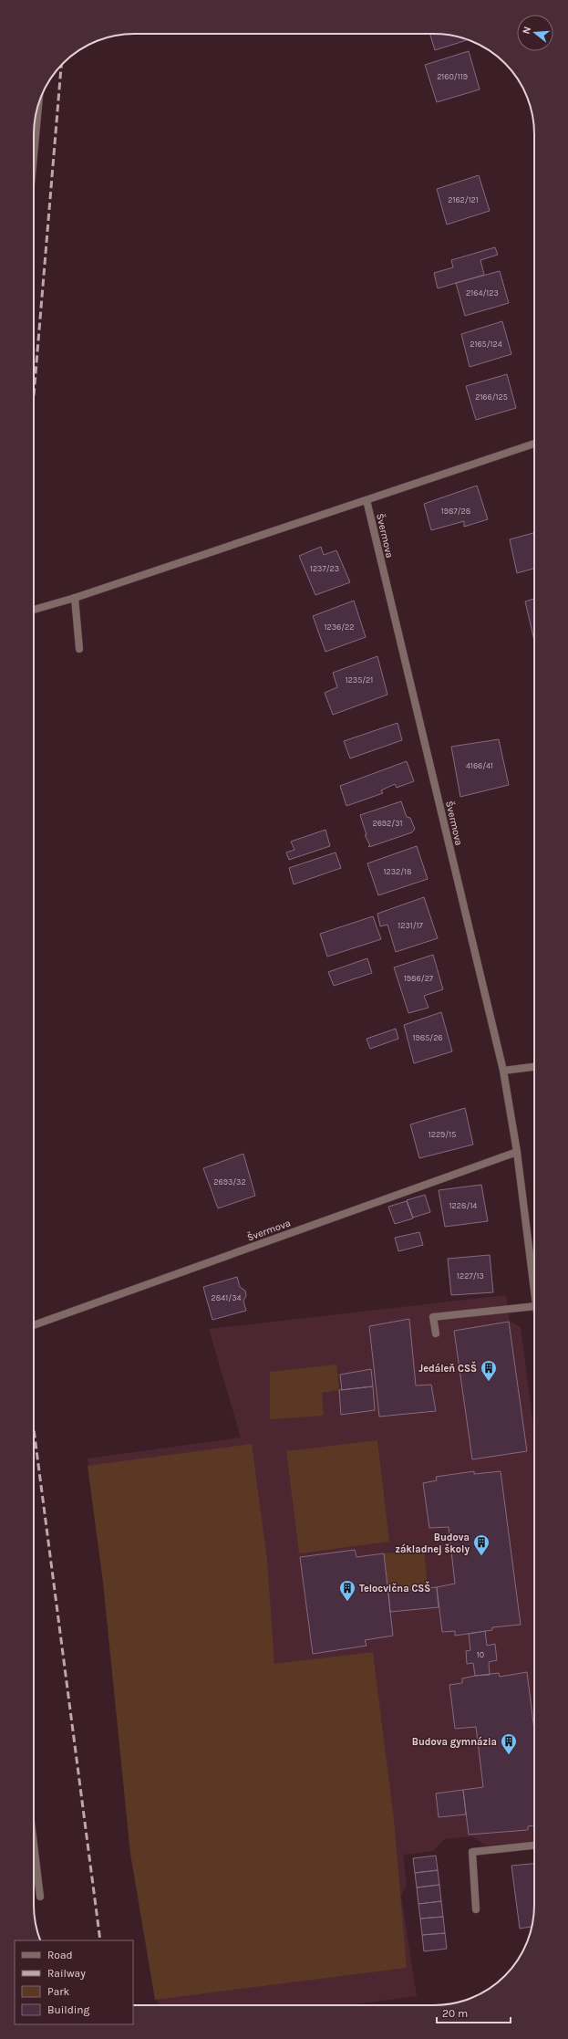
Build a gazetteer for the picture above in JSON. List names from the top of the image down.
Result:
{
  "streets": {
    "street": ["Švermova"]
  },
  "places": {
    "building": [
      "Jedáleň CSŠ",
      "Budova základnej školy",
      "Telocvična CSŠ",
      "Budova gymnázia"
    ]
  },
  "house_numbers": [
    "2160/119",
    "2162/121",
    "2164/123",
    "2165/124",
    "2166/125",
    "1987/28",
    "1237/23",
    "1236/22",
    "1235/21",
    "4166/41",
    "2692/31",
    "1232/18",
    "1231/17",
    "1986/27",
    "1985/26",
    "1229/15",
    "2693/32",
    "1228/14",
    "1227/13",
    "2841/34",
    "10"
  ],
  "legend": [
    "Road",
    "Railway",
    "Park",
    "Building"
  ],
  "scale_bar": "20 m",
  "north": "left"
}
